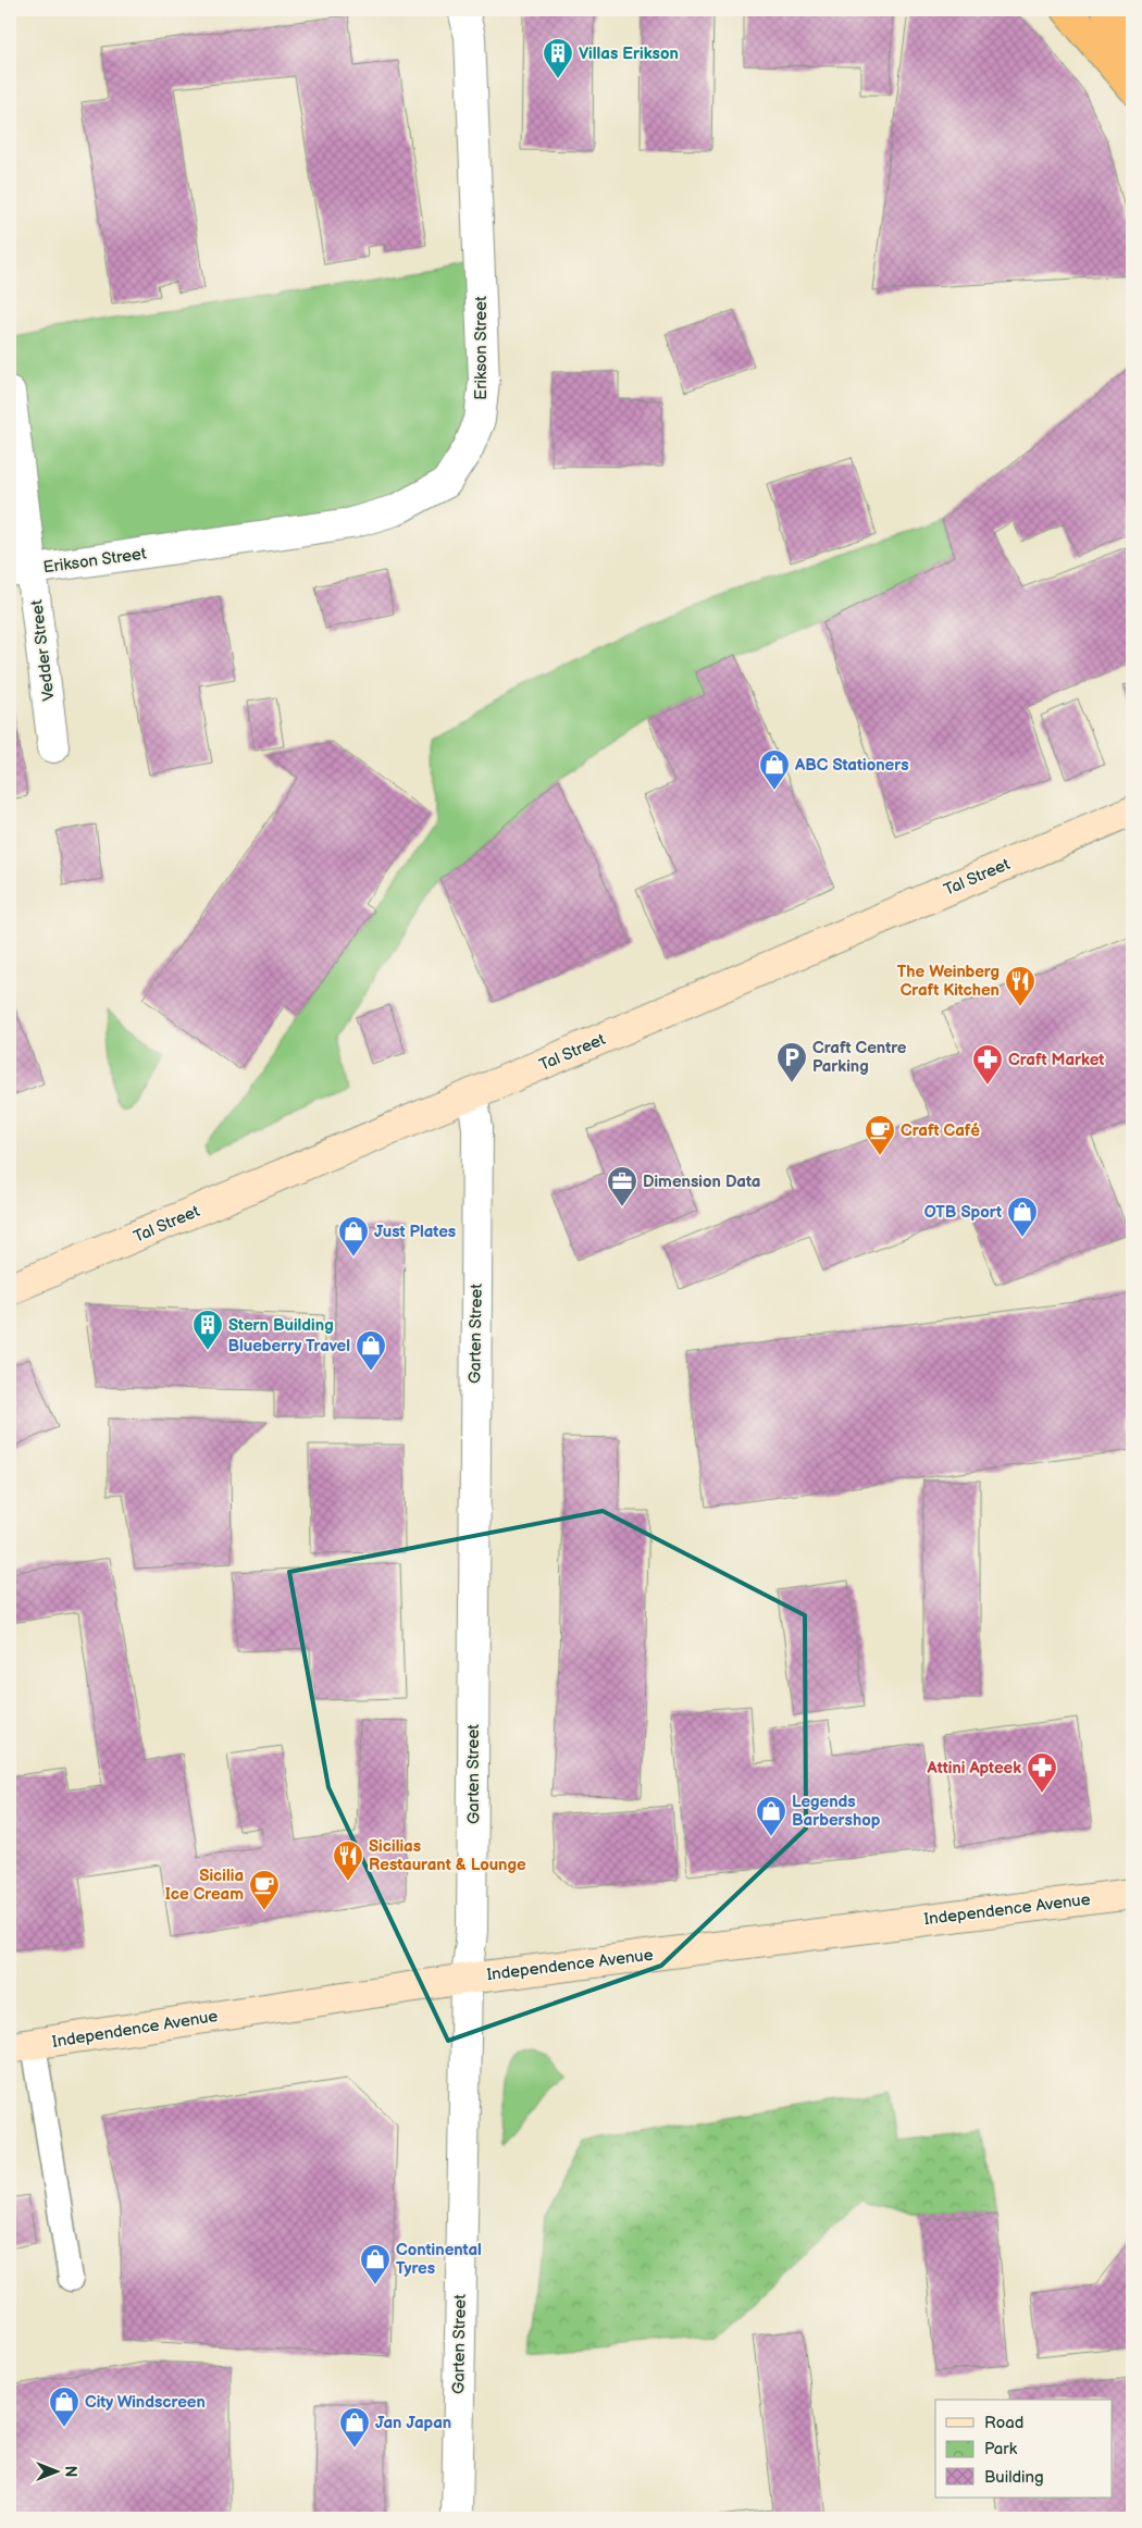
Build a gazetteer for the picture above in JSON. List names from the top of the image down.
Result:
{
  "streets": {
    "street": [
      "Erikson Street",
      "Vedder Street",
      "Tal Street",
      "Garten Street",
      "Independence Avenue"
    ]
  },
  "crossings": [
    ["Erikson Street", "Vedder Street"],
    ["Tal Street", "Garten Street"],
    ["Garten Street", "Independence Avenue"]
  ],
  "places": {
    "building": ["Villas Erikson", "Stern Building"],
    "shop": [
      "ABC Stationers",
      "OTB Sport",
      "Just Plates",
      "Blueberry Travel",
      "Legends Barbershop",
      "Continental Tyres",
      "City Windscreen",
      "Jan Japan"
    ],
    "restaurant": ["The Weinberg Craft Kitchen", "Sicilias Restaurant & Lounge"],
    "parking": ["Craft Centre Parking"],
    "pharmacy": ["Craft Market", "Attini Apteek"],
    "cafe": ["Craft Café", "Sicilia Ice Cream"],
    "office": ["Dimension Data"]
  },
  "legend": ["Road", "Park", "Building"],
  "north": "right"
}
